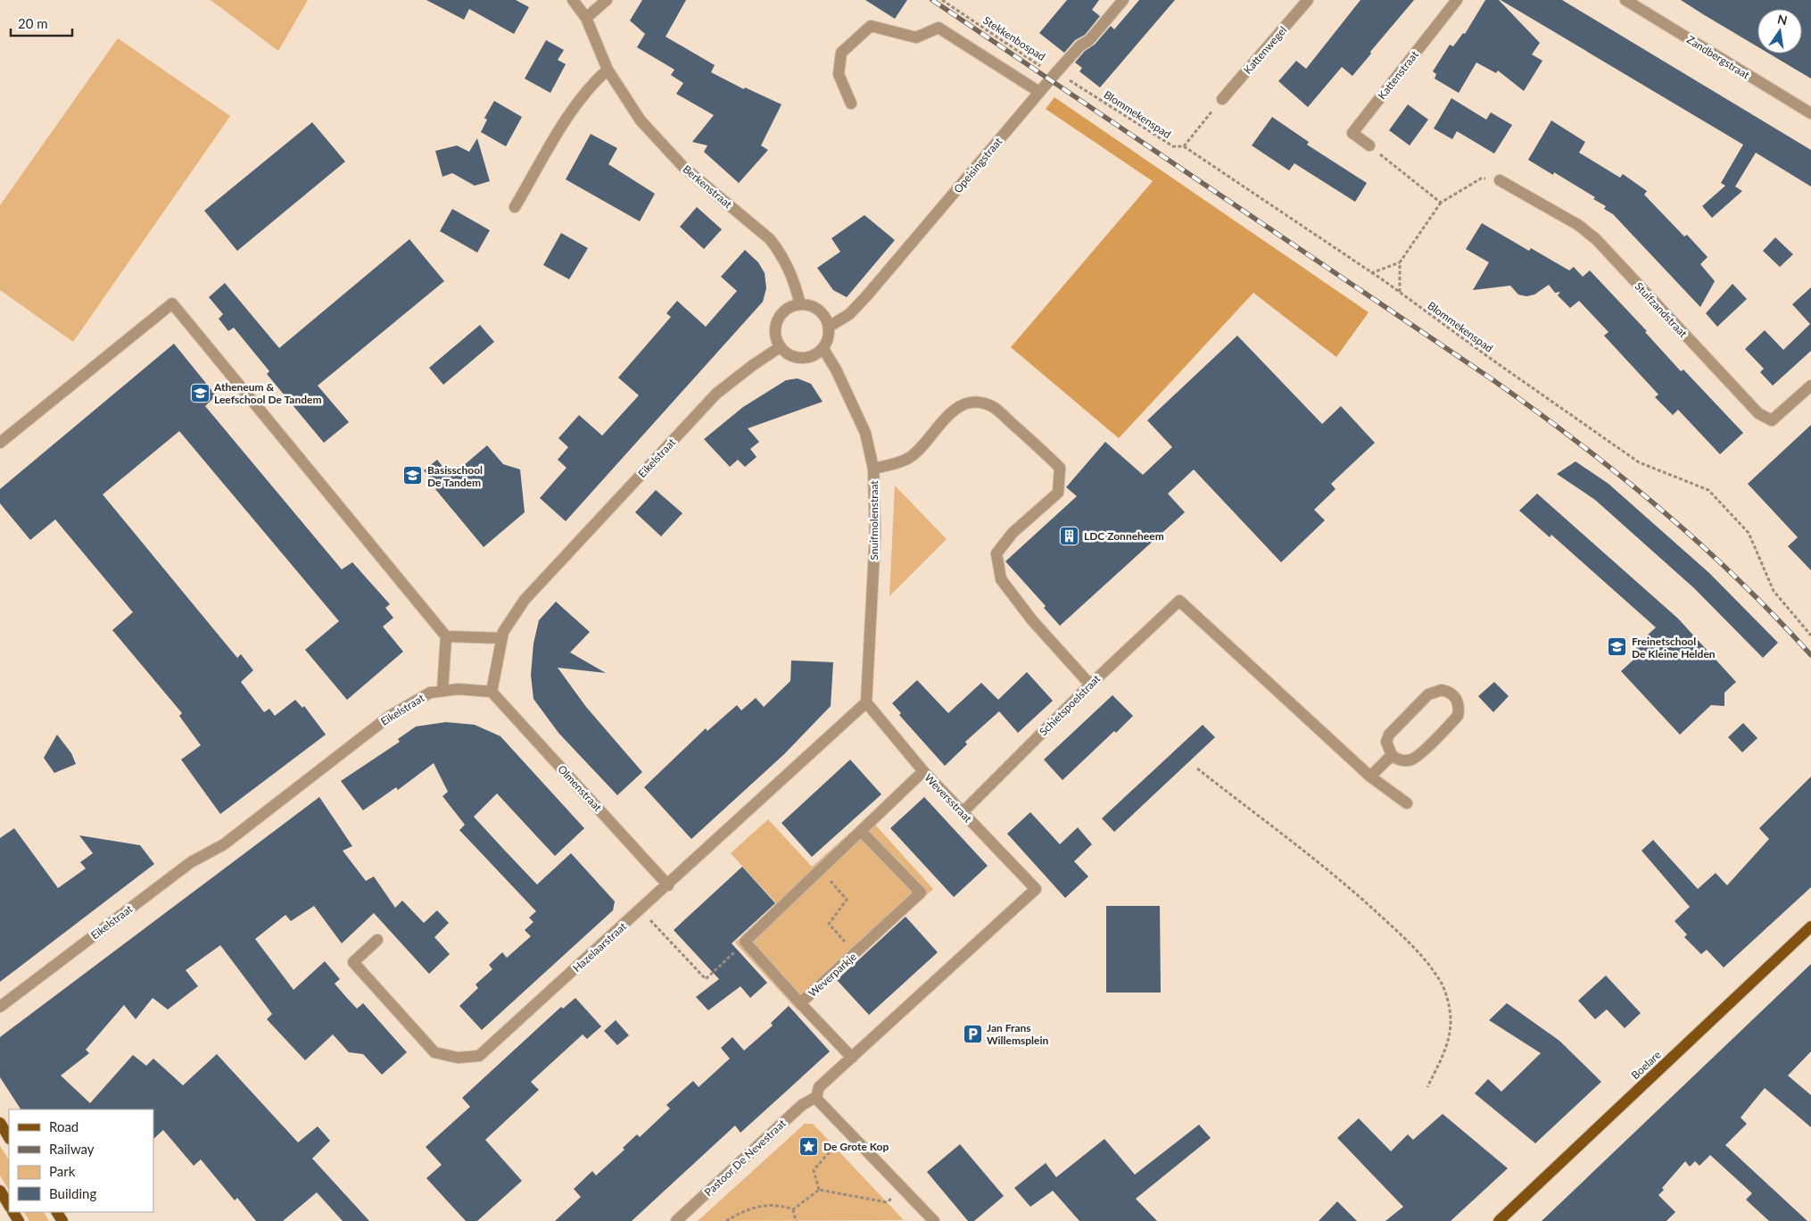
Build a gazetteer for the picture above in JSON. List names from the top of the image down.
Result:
{
  "streets": {
    "main road": ["Boelare"],
    "street": [
      "Kattenwegel",
      "Zandbergstraat",
      "Kattenstraat",
      "Opeisingstraat",
      "Berkenstraat",
      "Stuifzandstraat",
      "Eikelstraat",
      "Snuifmolenstraat",
      "Schietspoelstraat",
      "Olmenstraat",
      "Weversstraat",
      "Hazelaarstraat",
      "Weverparkje",
      "Pastoor De Nevestraat"
    ],
    "path": ["Stekkenbospad", "Blommekenspad"]
  },
  "crossings": [
    ["Stekkenbospad", "Blommekenspad"],
    ["Stekkenbospad", "Opeisingstraat"],
    ["Blommekenspad", "Opeisingstraat"],
    ["Opeisingstraat", "Berkenstraat"],
    ["Opeisingstraat", "Eikelstraat"],
    ["Opeisingstraat", "Snuifmolenstraat"],
    ["Berkenstraat", "Eikelstraat"],
    ["Berkenstraat", "Snuifmolenstraat"],
    ["Eikelstraat", "Snuifmolenstraat"],
    ["Eikelstraat", "Olmenstraat"],
    ["Snuifmolenstraat", "Weversstraat"],
    ["Snuifmolenstraat", "Hazelaarstraat"],
    ["Schietspoelstraat", "Weversstraat"],
    ["Olmenstraat", "Hazelaarstraat"],
    ["Weversstraat", "Hazelaarstraat"]
  ],
  "places": {
    "school or university": ["Atheneum & Leefschool De Tandem", "Basisschool De Tandem", "Freinetschool De Kleine Helden"],
    "building": ["LDC Zonneheem"],
    "parking": ["Jan Frans Willemsplein"],
    "place": ["De Grote Kop"]
  },
  "legend": [
    "Road",
    "Railway",
    "Park",
    "Building"
  ],
  "scale_bar": "20 m",
  "north": "top"
}
